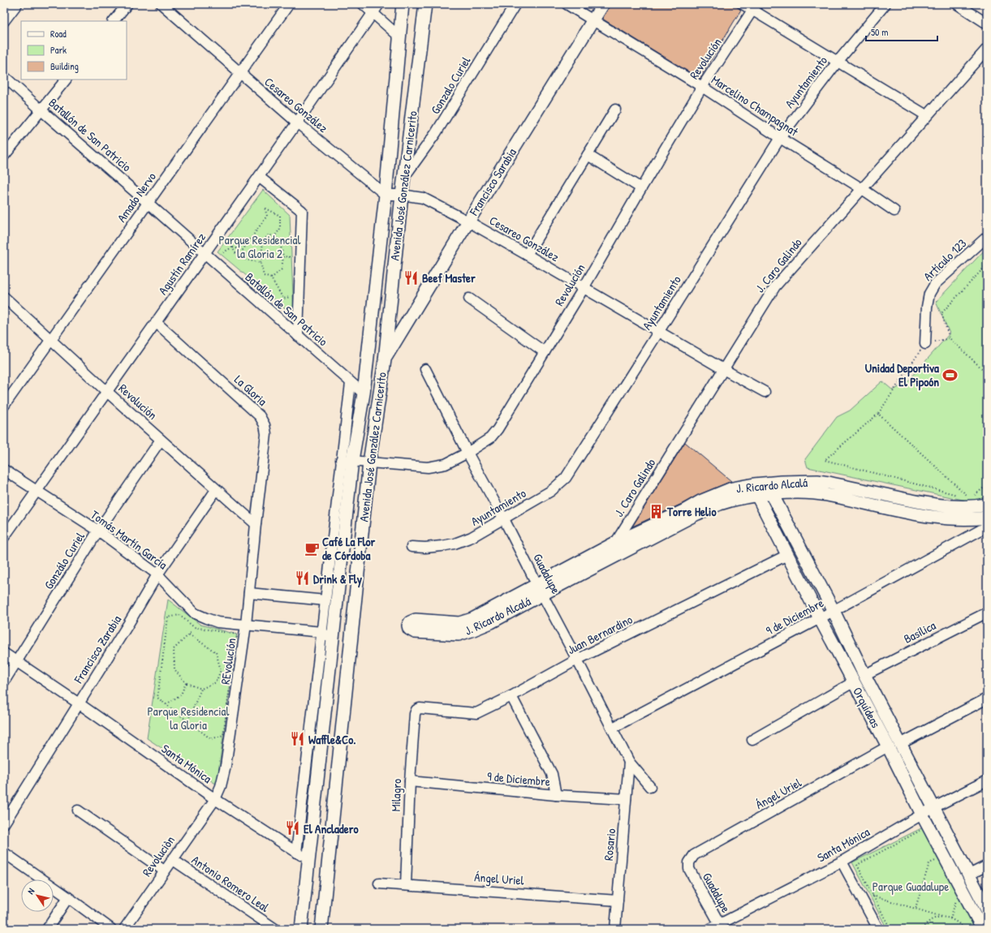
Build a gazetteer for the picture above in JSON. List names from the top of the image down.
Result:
{
  "streets": {
    "street": [
      "Revolución",
      "Ayuntamiento",
      "Gonzalo Curiel",
      "Cesareo González",
      "Marcelino Champagnat",
      "Batallón de San Patricio",
      "Francisco Sarabia",
      "Avenida José González Carnicerito",
      "Amado Nervo",
      "Artículo 123",
      "Agustín Ramírez",
      "J. Caro Galindo",
      "La Gloria",
      "J. Ricardo Alcalá",
      "Tomás Martín García",
      "Gonzálo Curiel",
      "Guadalupe",
      "9 de Diciembre",
      "Basílica",
      "Juan Bernardino",
      "Francisco Zarabia",
      "REvolución",
      "Orquídeas",
      "Santa Mónica",
      "Ángel Uriel",
      "Milagro",
      "Rosario",
      "Revoluciòn",
      "Antonio Romero Leal"
    ]
  },
  "crossings": [
    ["Revolución", "Cesareo González"],
    ["Revolución", "Marcelino Champagnat"],
    ["Revolución", "Avenida José González Carnicerito"],
    ["Revolución", "Amado Nervo"],
    ["Revolución", "Agustín Ramírez"],
    ["Revolución", "La Gloria"],
    ["Revolución", "Gonzálo Curiel"],
    ["Revolución", "Guadalupe"],
    ["Revolución", "Francisco Zarabia"],
    ["Revolución", "REvolución"],
    ["Ayuntamiento", "Cesareo González"],
    ["Ayuntamiento", "Marcelino Champagnat"],
    ["Ayuntamiento", "Guadalupe"],
    ["Gonzalo Curiel", "Avenida José González Carnicerito"],
    ["Cesareo González", "Francisco Sarabia"],
    ["Cesareo González", "Avenida José González Carnicerito"],
    ["Cesareo González", "Amado Nervo"],
    ["Cesareo González", "Agustín Ramírez"],
    ["Cesareo González", "J. Caro Galindo"],
    ["Marcelino Champagnat", "Francisco Sarabia"],
    ["Marcelino Champagnat", "J. Caro Galindo"],
    ["Batallón de San Patricio", "Avenida José González Carnicerito"],
    ["Batallón de San Patricio", "Amado Nervo"],
    ["Batallón de San Patricio", "Agustín Ramírez"],
    ["Francisco Sarabia", "Avenida José González Carnicerito"],
    ["Avenida José González Carnicerito", "Santa Mónica"],
    ["Agustín Ramírez", "La Gloria"],
    ["Agustín Ramírez", "Tomás Martín García"],
    ["J. Caro Galindo", "J. Ricardo Alcalá"],
    ["La Gloria", "REvolución"],
    ["J. Ricardo Alcalá", "Guadalupe"],
    ["J. Ricardo Alcalá", "Orquídeas"],
    ["Tomás Martín García", "Gonzálo Curiel"],
    ["Tomás Martín García", "Francisco Zarabia"],
    ["Tomás Martín García", "REvolución"],
    ["Gonzálo Curiel", "Santa Mónica"],
    ["Guadalupe", "9 de Diciembre"],
    ["Guadalupe", "Juan Bernardino"],
    ["Guadalupe", "Santa Mónica"],
    ["Guadalupe", "Ángel Uriel"],
    ["Guadalupe", "Rosario"],
    ["9 de Diciembre", "Orquídeas"],
    ["9 de Diciembre", "Milagro"],
    ["9 de Diciembre", "Rosario"],
    ["Basílica", "Orquídeas"],
    ["Juan Bernardino", "Orquídeas"],
    ["Juan Bernardino", "Milagro"],
    ["Francisco Zarabia", "Santa Mónica"],
    ["REvolución", "Santa Mónica"],
    ["REvolución", "Revoluciòn"],
    ["Orquídeas", "Santa Mónica"],
    ["Orquídeas", "Ángel Uriel"],
    ["Santa Mónica", "Revoluciòn"],
    ["Ángel Uriel", "Milagro"],
    ["Ángel Uriel", "Rosario"],
    ["Revoluciòn", "Antonio Romero Leal"]
  ],
  "parks": ["Parque Residencial la Gloria 2", "Parque Residencial la Gloria", "Parque Guadalupe"],
  "places": {
    "restaurant": [
      "Beef Master",
      "Drink & Fly",
      "Waffle&Co.",
      "El Ancladero"
    ],
    "sports": ["Unidad Deportiva El Pipoón"],
    "building": ["Torre Helio"],
    "cafe": ["Café La Flor de Córdoba"]
  },
  "legend": ["Road", "Park", "Building"],
  "scale_bar": "50 m",
  "north": "top left"
}
